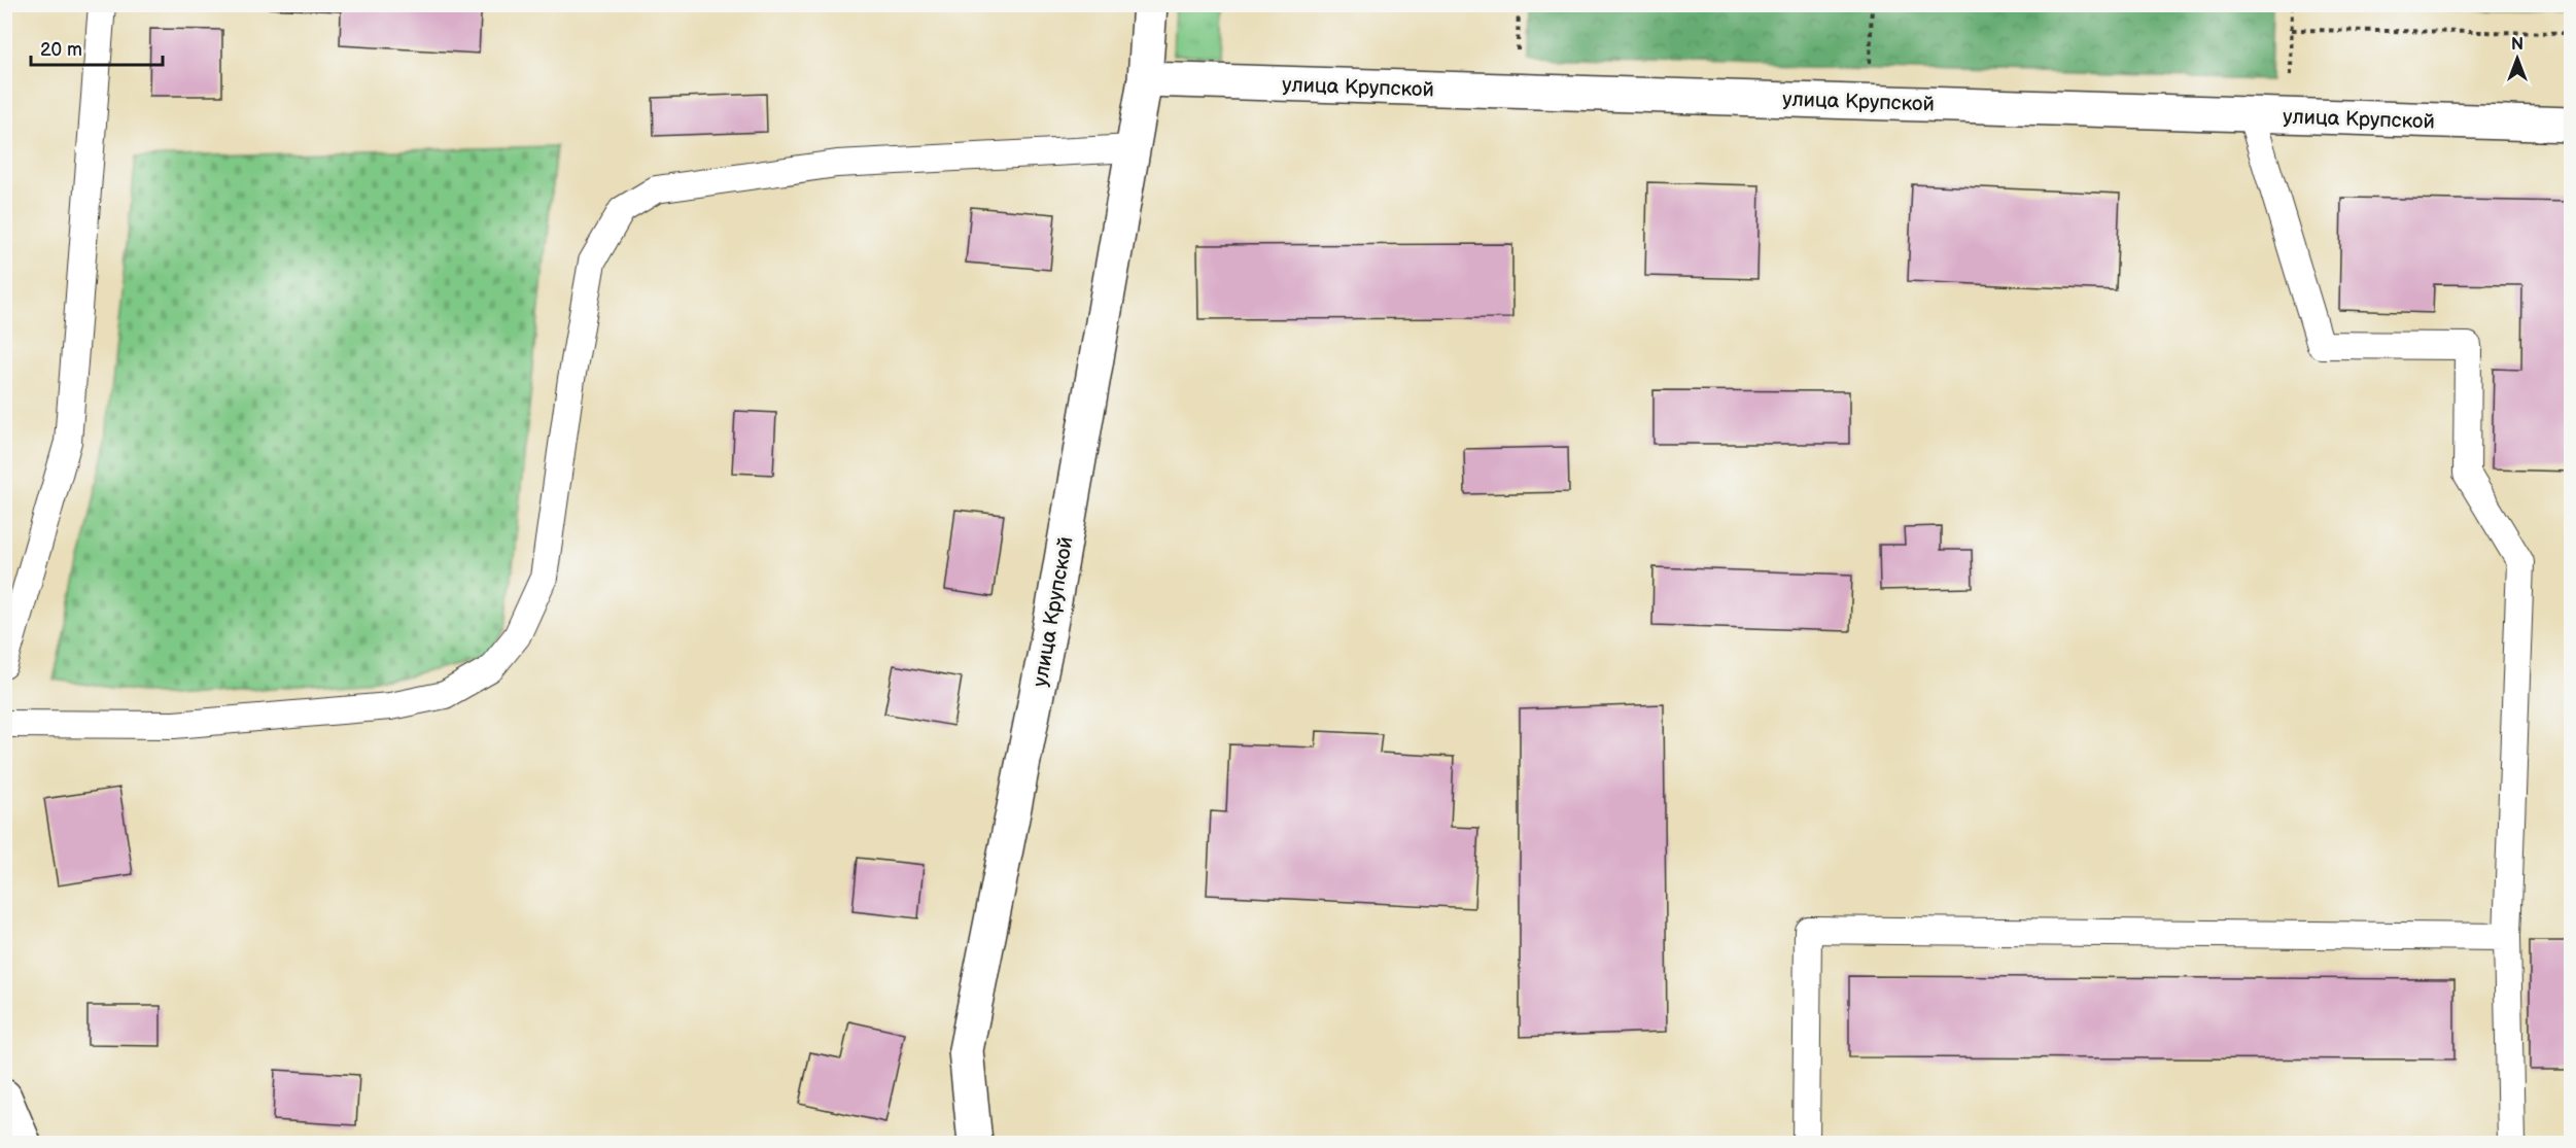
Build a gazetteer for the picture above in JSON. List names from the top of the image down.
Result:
{
  "streets": {
    "street": ["улица Крупской"]
  },
  "scale_bar": "20 m",
  "north": "top"
}
